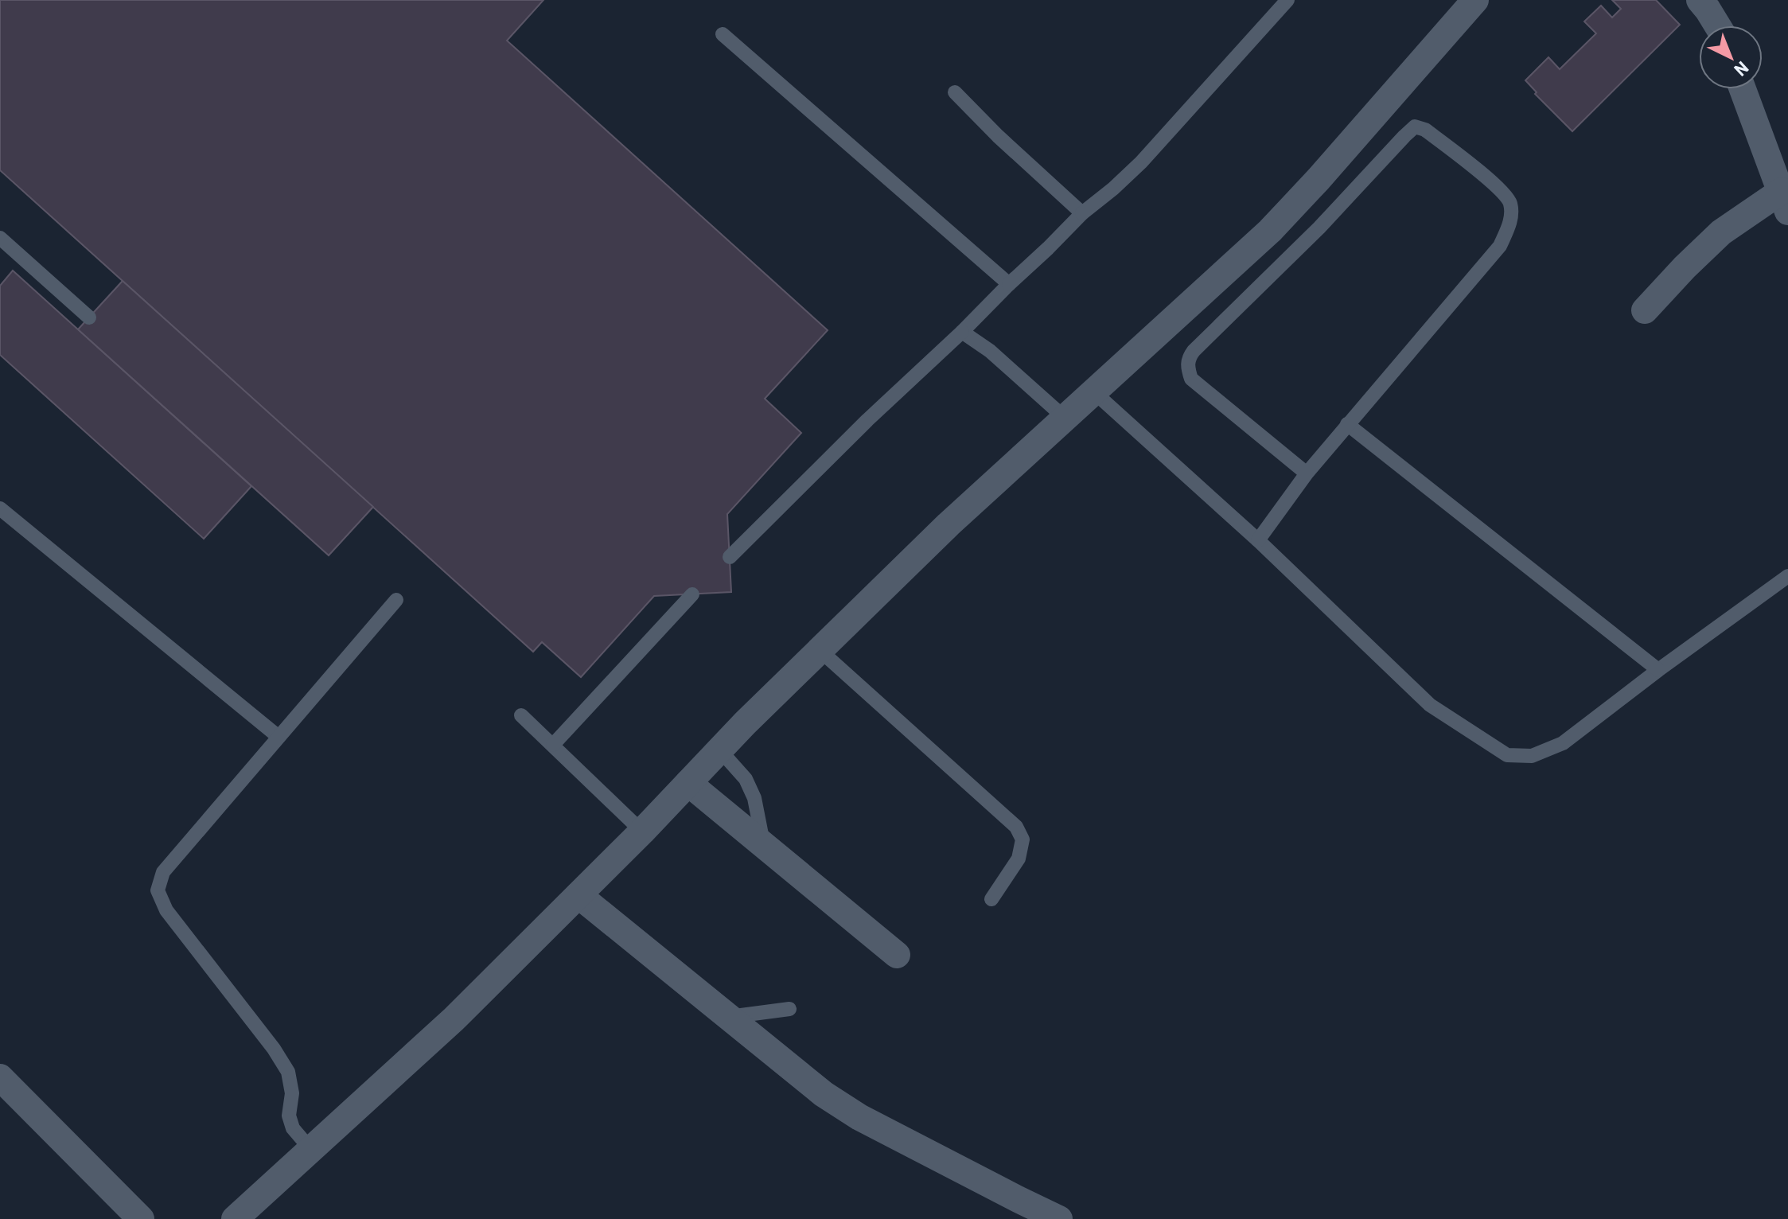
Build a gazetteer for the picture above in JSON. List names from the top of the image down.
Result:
{
  "north": "bottom right"
}
